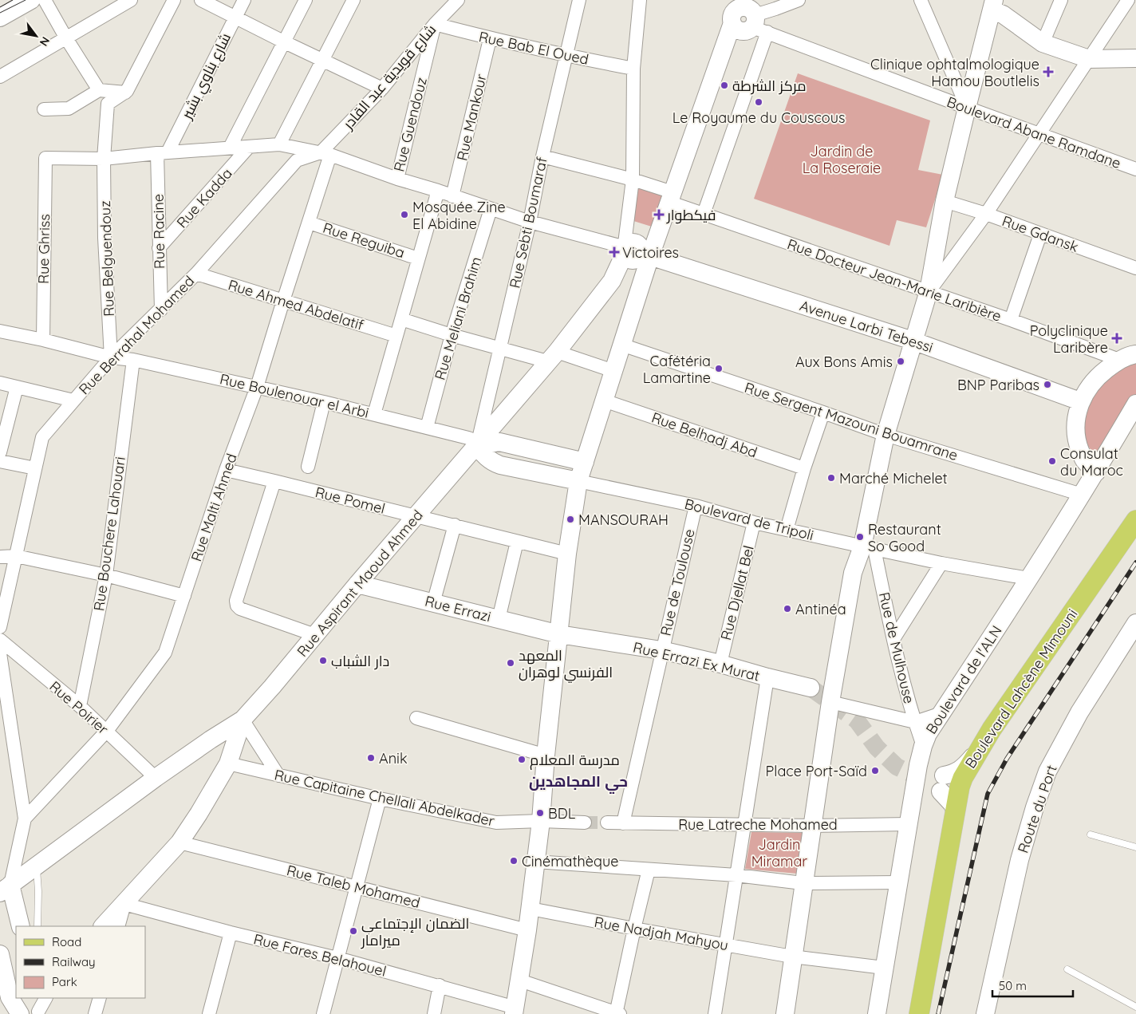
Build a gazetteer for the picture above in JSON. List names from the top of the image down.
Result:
{
  "streets": {
    "main road": ["Boulevard Lahcène Mimouni"],
    "street": [
      "Rue Bab El Oued",
      "شارع بناوي بشير",
      "شارع قويدية عبد القادر",
      "Rue Mankour",
      "Rue Guendouz",
      "Boulevard Abane Ramdane",
      "Rue Kadda",
      "Rue Sebti Boumaraf",
      "Rue Racine",
      "Rue Gdansk",
      "Rue Reguiba",
      "Rue Ghriss",
      "Rue Belguendouz",
      "Rue Docteur Jean-Marie Laribière",
      "Rue Ahmed Abdelatif",
      "Rue Meliani Brahim",
      "Avenue Larbi Tebessi",
      "Rue Berrahal Mohamed",
      "Rue Boulenouar el Arbi",
      "Rue Sergent Mazouni Bouamrane",
      "Rue Belhadj Abd",
      "Rue Pomel",
      "Rue Malti Ahmed",
      "Boulevard de Tripoli",
      "Rue Bouchere Lahouari",
      "Rue de Toulouse",
      "Rue Aspirant Maoud Ahmed",
      "Rue Djellat Bel",
      "Rue Errazi",
      "Rue de Mulhouse",
      "Rue Errazi Ex Murat",
      "Boulevard de l'ALN",
      "Rue Poirier",
      "Rue Capitaine Chellali Abdelkader",
      "Route du Port",
      "Rue Latreche Mohamed",
      "Rue Taleb Mohamed",
      "Rue Nadjah Mahyou",
      "Rue Fares Belahouel"
    ]
  },
  "crossings": [
    ["Rue Bab El Oued", "شارع قويدية عبد القادر"],
    ["Rue Bab El Oued", "Rue Mankour"],
    ["Rue Bab El Oued", "Rue Guendouz"],
    ["Rue Bab El Oued", "Rue Sebti Boumaraf"],
    ["شارع بناوي بشير", "Rue Racine"],
    ["شارع قويدية عبد القادر", "Rue Guendouz"],
    ["شارع قويدية عبد القادر", "Rue Berrahal Mohamed"],
    ["شارع قويدية عبد القادر", "Rue Malti Ahmed"],
    ["Rue Kadda", "Rue Racine"],
    ["Rue Sebti Boumaraf", "Rue Docteur Jean-Marie Laribière"],
    ["Rue Sebti Boumaraf", "Rue Boulenouar el Arbi"],
    ["Rue Sebti Boumaraf", "Boulevard de Tripoli"],
    ["Rue Sebti Boumaraf", "Rue Aspirant Maoud Ahmed"],
    ["Rue Racine", "Rue Berrahal Mohamed"],
    ["Rue Reguiba", "Rue Malti Ahmed"],
    ["Rue Ghriss", "Rue Belguendouz"],
    ["Rue Ghriss", "Rue Boulenouar el Arbi"],
    ["Rue Belguendouz", "Rue Berrahal Mohamed"],
    ["Rue Belguendouz", "Rue Boulenouar el Arbi"],
    ["Rue Ahmed Abdelatif", "Rue Berrahal Mohamed"],
    ["Rue Ahmed Abdelatif", "Rue Malti Ahmed"],
    ["Rue Meliani Brahim", "Rue Boulenouar el Arbi"],
    ["Rue Berrahal Mohamed", "Rue Boulenouar el Arbi"],
    ["Rue Berrahal Mohamed", "Rue Malti Ahmed"],
    ["Rue Boulenouar el Arbi", "Rue Malti Ahmed"],
    ["Rue Boulenouar el Arbi", "Boulevard de Tripoli"],
    ["Rue Boulenouar el Arbi", "Rue Bouchere Lahouari"],
    ["Rue Boulenouar el Arbi", "Rue Aspirant Maoud Ahmed"],
    ["Rue Sergent Mazouni Bouamrane", "Boulevard de l'ALN"],
    ["Rue Pomel", "Rue Malti Ahmed"],
    ["Rue Pomel", "Rue Aspirant Maoud Ahmed"],
    ["Rue Malti Ahmed", "Rue Poirier"],
    ["Boulevard de Tripoli", "Rue de Toulouse"],
    ["Boulevard de Tripoli", "Rue Aspirant Maoud Ahmed"],
    ["Boulevard de Tripoli", "Rue Djellat Bel"],
    ["Boulevard de Tripoli", "Rue de Mulhouse"],
    ["Boulevard de Tripoli", "Boulevard de l'ALN"],
    ["Rue Bouchere Lahouari", "Rue Poirier"],
    ["Rue de Toulouse", "Rue Errazi Ex Murat"],
    ["Rue de Toulouse", "Rue Latreche Mohamed"],
    ["Rue Aspirant Maoud Ahmed", "Rue Errazi"],
    ["Rue Djellat Bel", "Rue Errazi Ex Murat"],
    ["Rue Errazi", "Rue Errazi Ex Murat"],
    ["Rue de Mulhouse", "Boulevard de l'ALN"],
    ["Boulevard de l'ALN", "Rue Latreche Mohamed"],
    ["Boulevard de l'ALN", "Rue Nadjah Mahyou"]
  ],
  "districts": ["حي المجاهدين"],
  "parks": ["Jardin de La Roseraie", "Jardin Miramar"],
  "places": {
    "health": [
      "Clinique ophtalmologique Hamou Boutlelis",
      "فيكطوار",
      "Victoires",
      "Polyclinique Laribère"
    ],
    "other": [
      "مركز الشرطة",
      "Le Royaume du Couscous",
      "Mosquée Zine El Abidine",
      "Aux Bons Amis",
      "Cafétéria Lamartine",
      "BNP Paribas",
      "Consulat du Maroc",
      "Marché Michelet",
      "MANSOURAH",
      "Restaurant So Good",
      "Antinéa",
      "دار الشباب",
      "المعهد الفرنسي لوهران",
      "Anik",
      "مدرسة المعلام",
      "Place Port-Saïd",
      "BDL",
      "Cinémathèque",
      "الضمان الإجتماعي ميرامار"
    ]
  },
  "legend": ["Road", "Railway", "Park"],
  "scale_bar": "50 m",
  "north": "bottom right"
}
